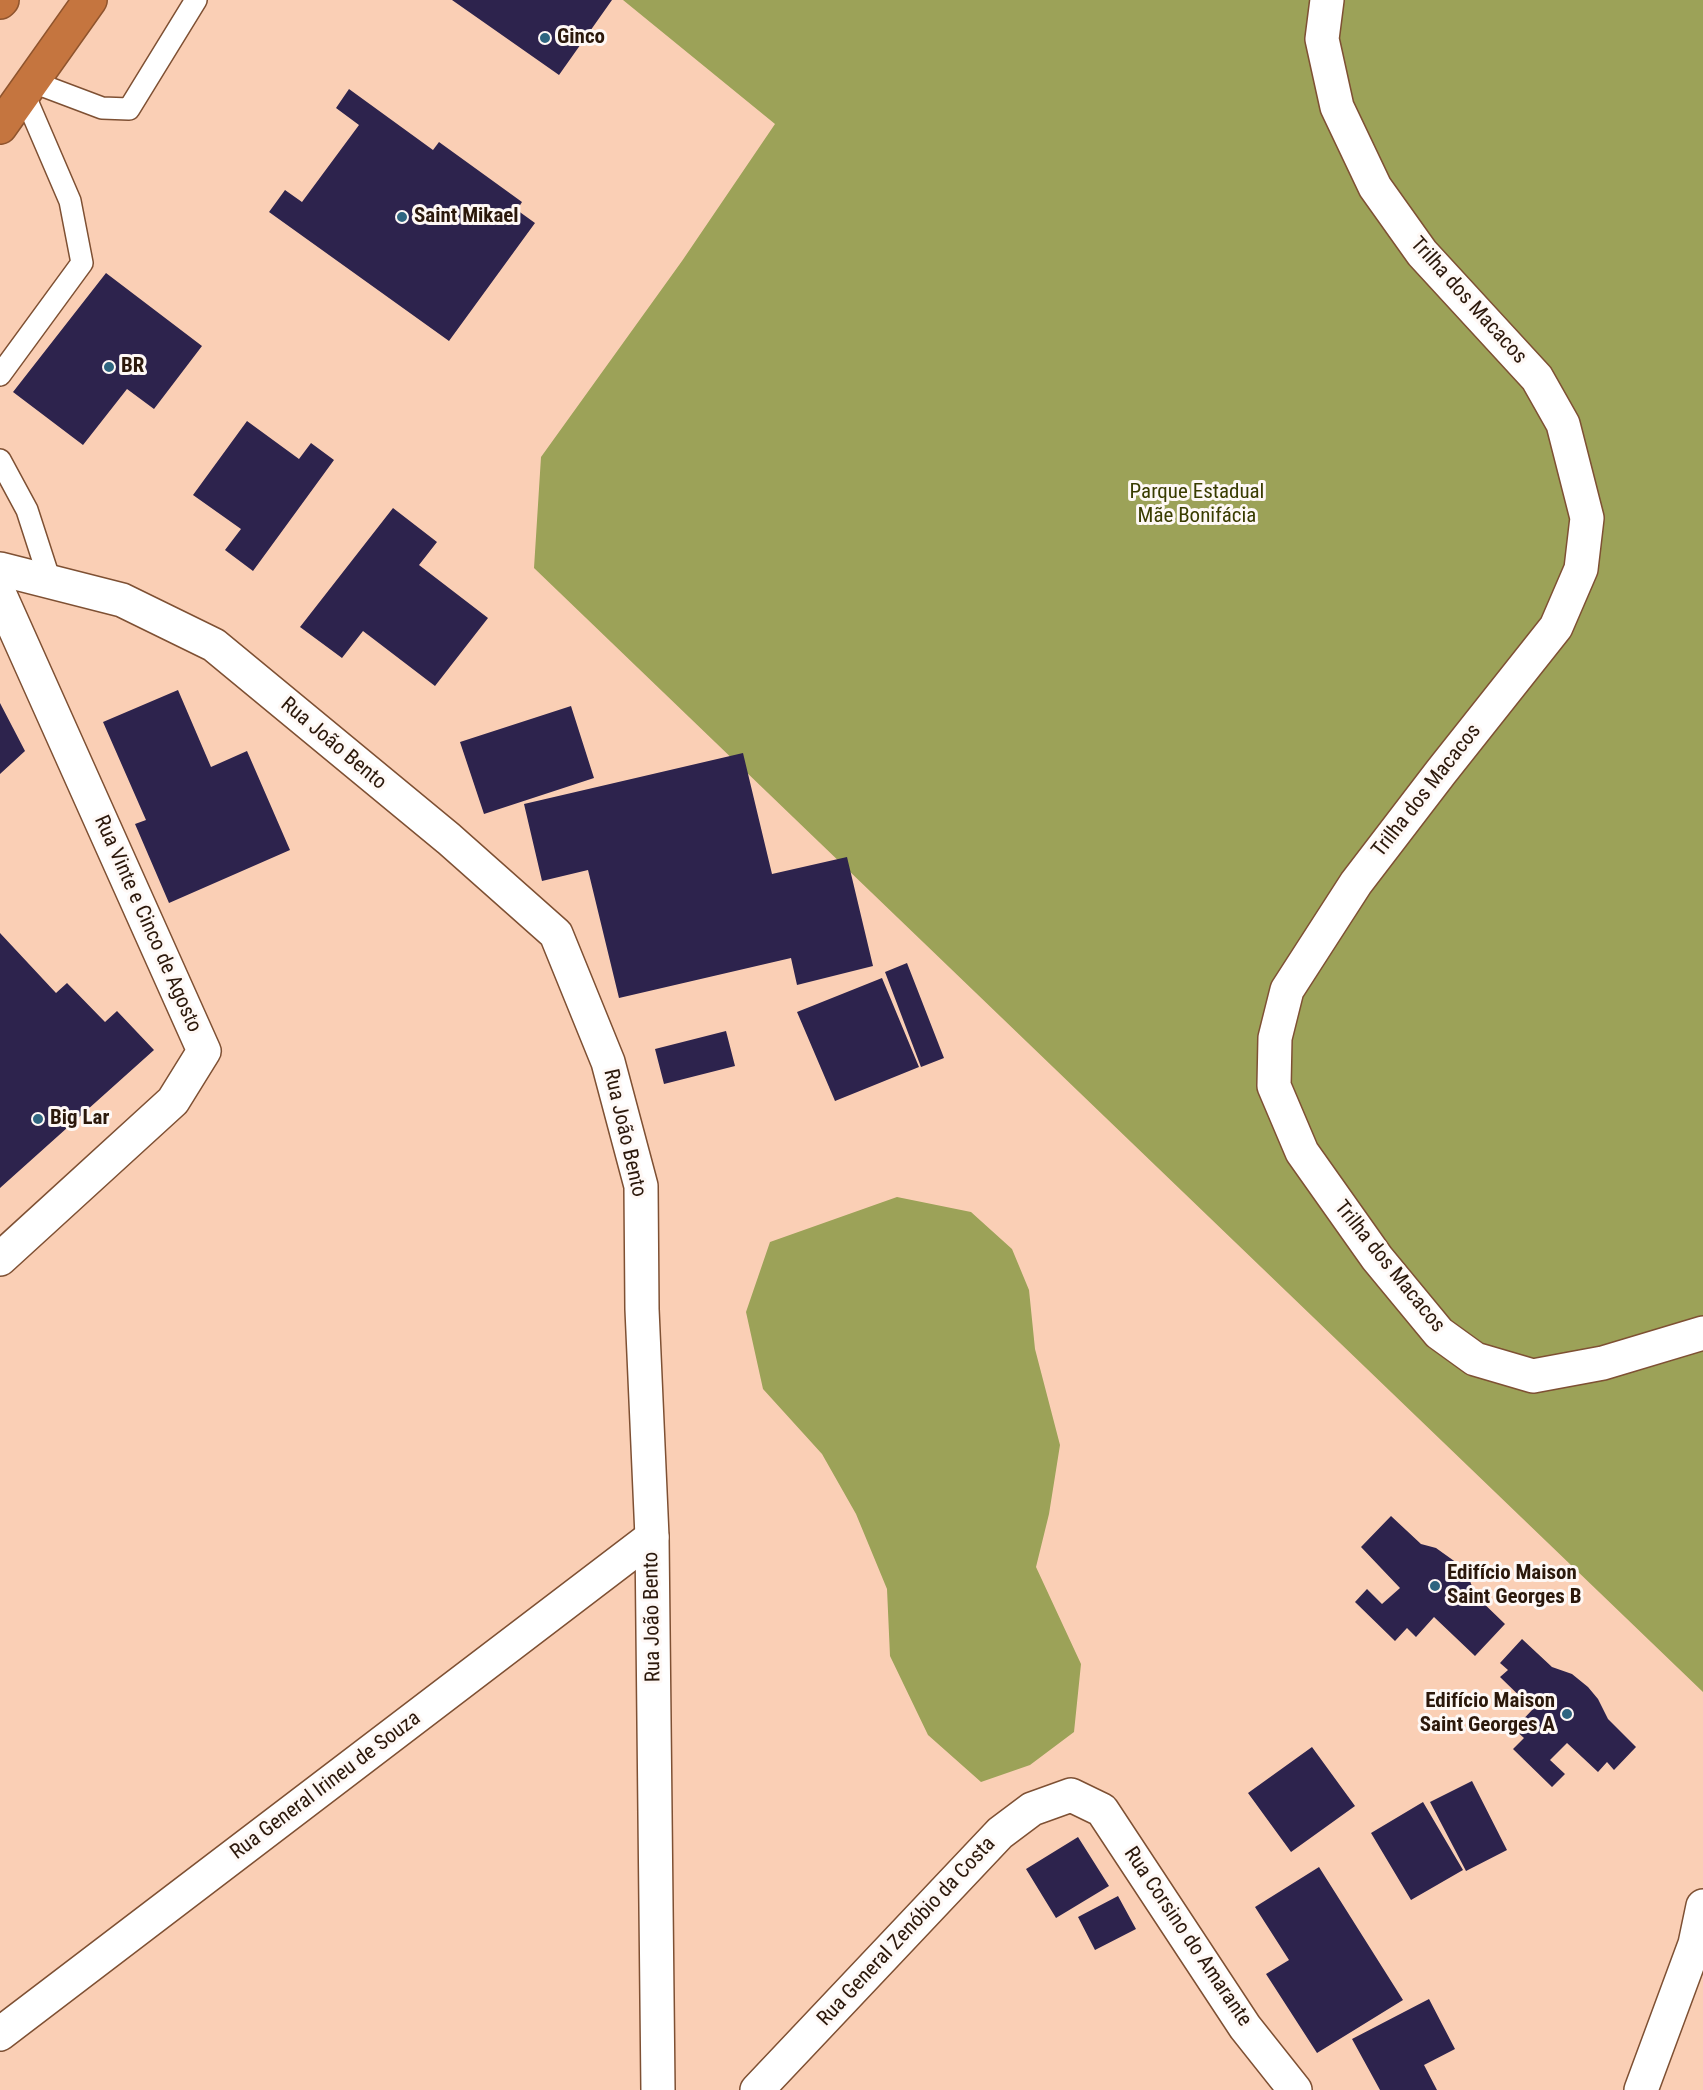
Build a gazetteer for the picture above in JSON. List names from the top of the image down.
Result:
{
  "streets": {
    "street": [
      "Trilha dos Macacos",
      "Rua João Bento",
      "Rua Vinte e Cinco de Agosto",
      "Rua General Irineu de Souza",
      "Rua General Zenóbio da Costa",
      "Rua Corsino do Amarante"
    ]
  },
  "crossings": [
    ["Rua João Bento", "Rua General Irineu de Souza"],
    ["Rua General Zenóbio da Costa", "Rua Corsino do Amarante"]
  ],
  "parks": ["Parque Estadual Mãe Bonifácia"],
  "places": [
    "Ginco",
    "Saint Mikael",
    "BR",
    "Big Lar",
    "Edifício Maison Saint Georges B",
    "Edifício Maison Saint Georges A"
  ]
}
